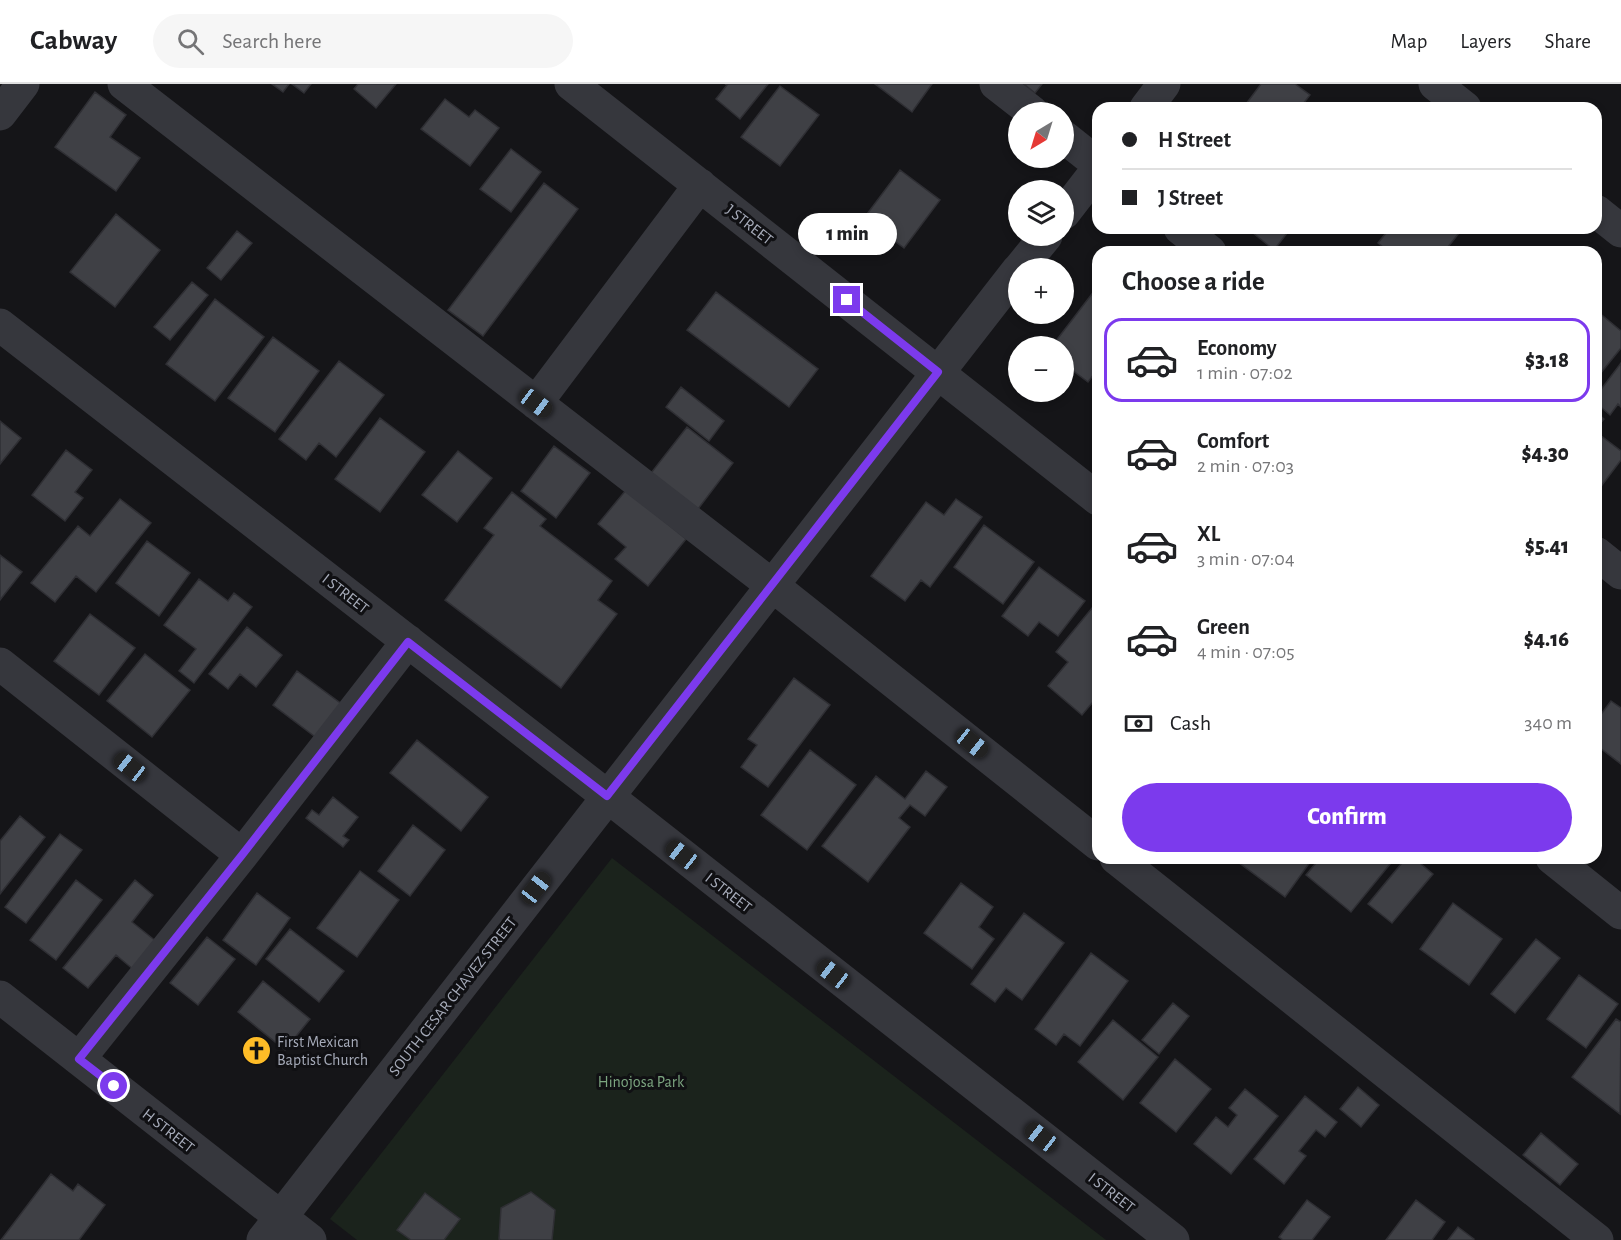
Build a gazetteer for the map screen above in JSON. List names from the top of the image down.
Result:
{
  "streets": {
    "street": [
      "J STREET",
      "I STREET",
      "SOUTH CESAR CHAVEZ STREET",
      "H STREET"
    ]
  },
  "crossings": [
    ["J STREET", "SOUTH CESAR CHAVEZ STREET"],
    ["I STREET", "SOUTH CESAR CHAVEZ STREET"],
    ["SOUTH CESAR CHAVEZ STREET", "H STREET"]
  ],
  "parks": ["Hinojosa Park"],
  "places": {
    "church": ["First Mexican Baptist Church"]
  },
  "north": "bottom left",
  "page": {
    "header": "Cabway",
    "search": "Search here",
    "nav": ["Map", "Layers", "Share"],
    "map_buttons": ["+", "−"],
    "banner": ["H Street", "J Street"],
    "bubble": "1 min",
    "heading": "Choose a ride",
    "list": [
      {
        "name": "Economy",
        "note": "1 min · 07:02",
        "value": "$3.18"
      },
      {
        "name": "Comfort",
        "note": "2 min · 07:03",
        "value": "$4.30"
      },
      {
        "name": "XL",
        "note": "3 min · 07:04",
        "value": "$5.41"
      },
      {
        "name": "Green",
        "note": "4 min · 07:05",
        "value": "$4.16"
      }
    ],
    "pay": ["Cash", "340 m"],
    "buttons": "Confirm"
  }
}
